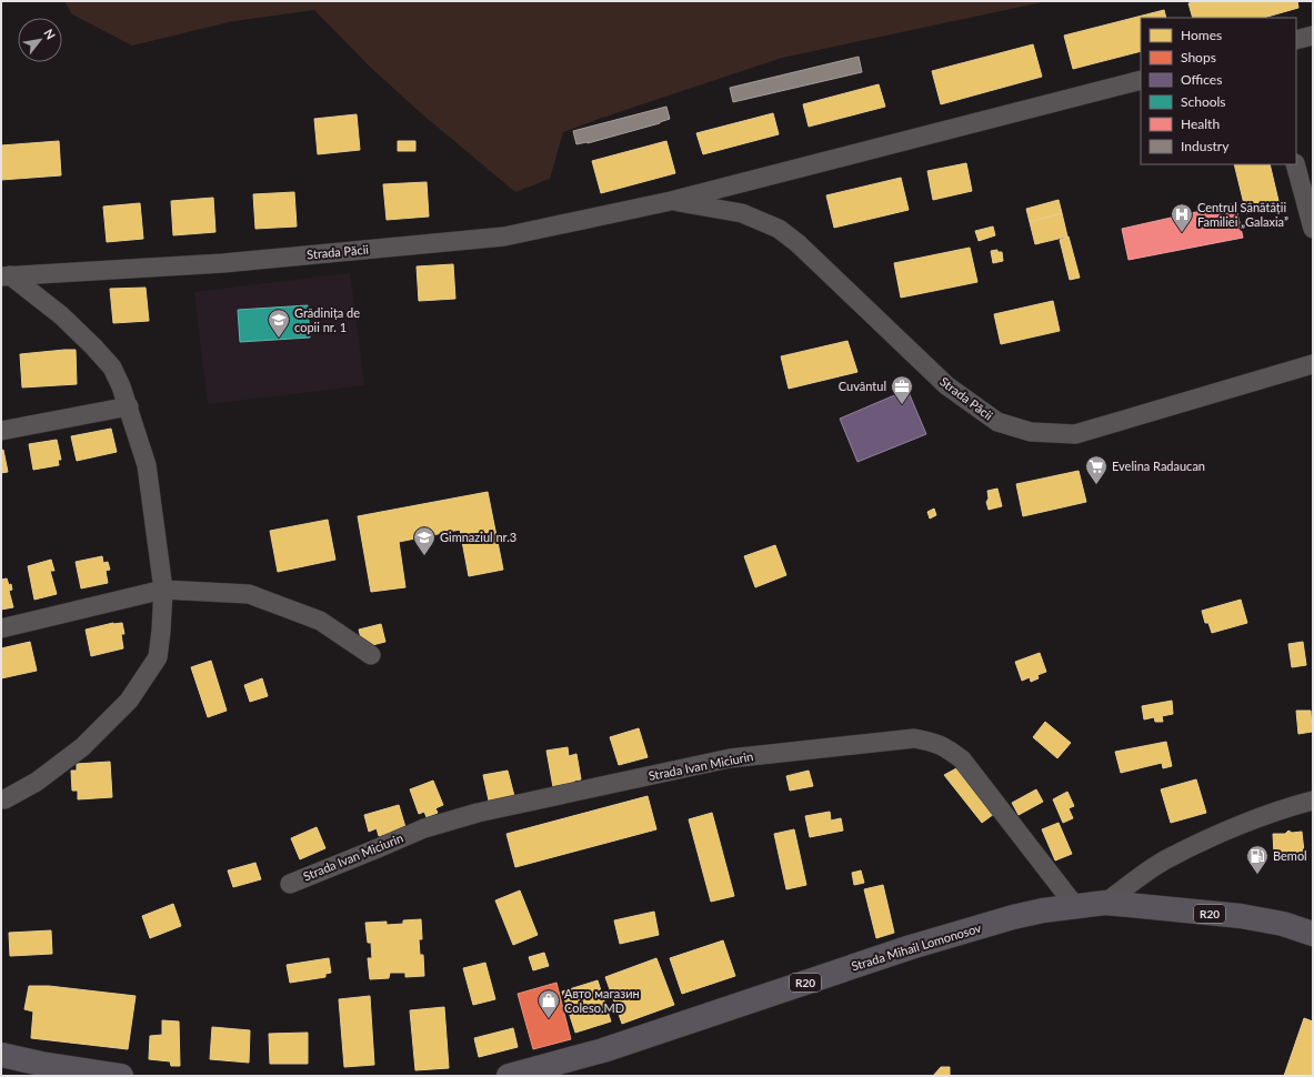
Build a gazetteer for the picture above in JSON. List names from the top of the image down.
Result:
{
  "streets": {
    "main road": ["R20", "Strada Mihail Lomonosov"],
    "street": ["Strada Păcii", "Strada Ivan Miciurin"]
  },
  "crossings": [
    ["Strada Ivan Miciurin", "Strada Mihail Lomonosov"],
    ["R20", "Strada Mihail Lomonosov"]
  ],
  "places": {
    "hospital": ["Centrul Sănătății Familiei „Galaxia”"],
    "school or university": ["Grădinița de copii nr. 1", "Gimnaziul nr.3"],
    "office": ["Cuvântul"],
    "supermarket": ["Evelina Radaucan"],
    "fuel station": ["Bemol"],
    "shop": ["Авто магазин Coleso.MD"]
  },
  "legend": [
    "Homes",
    "Shops",
    "Offices",
    "Schools",
    "Health",
    "Industry"
  ],
  "north": "top right"
}
